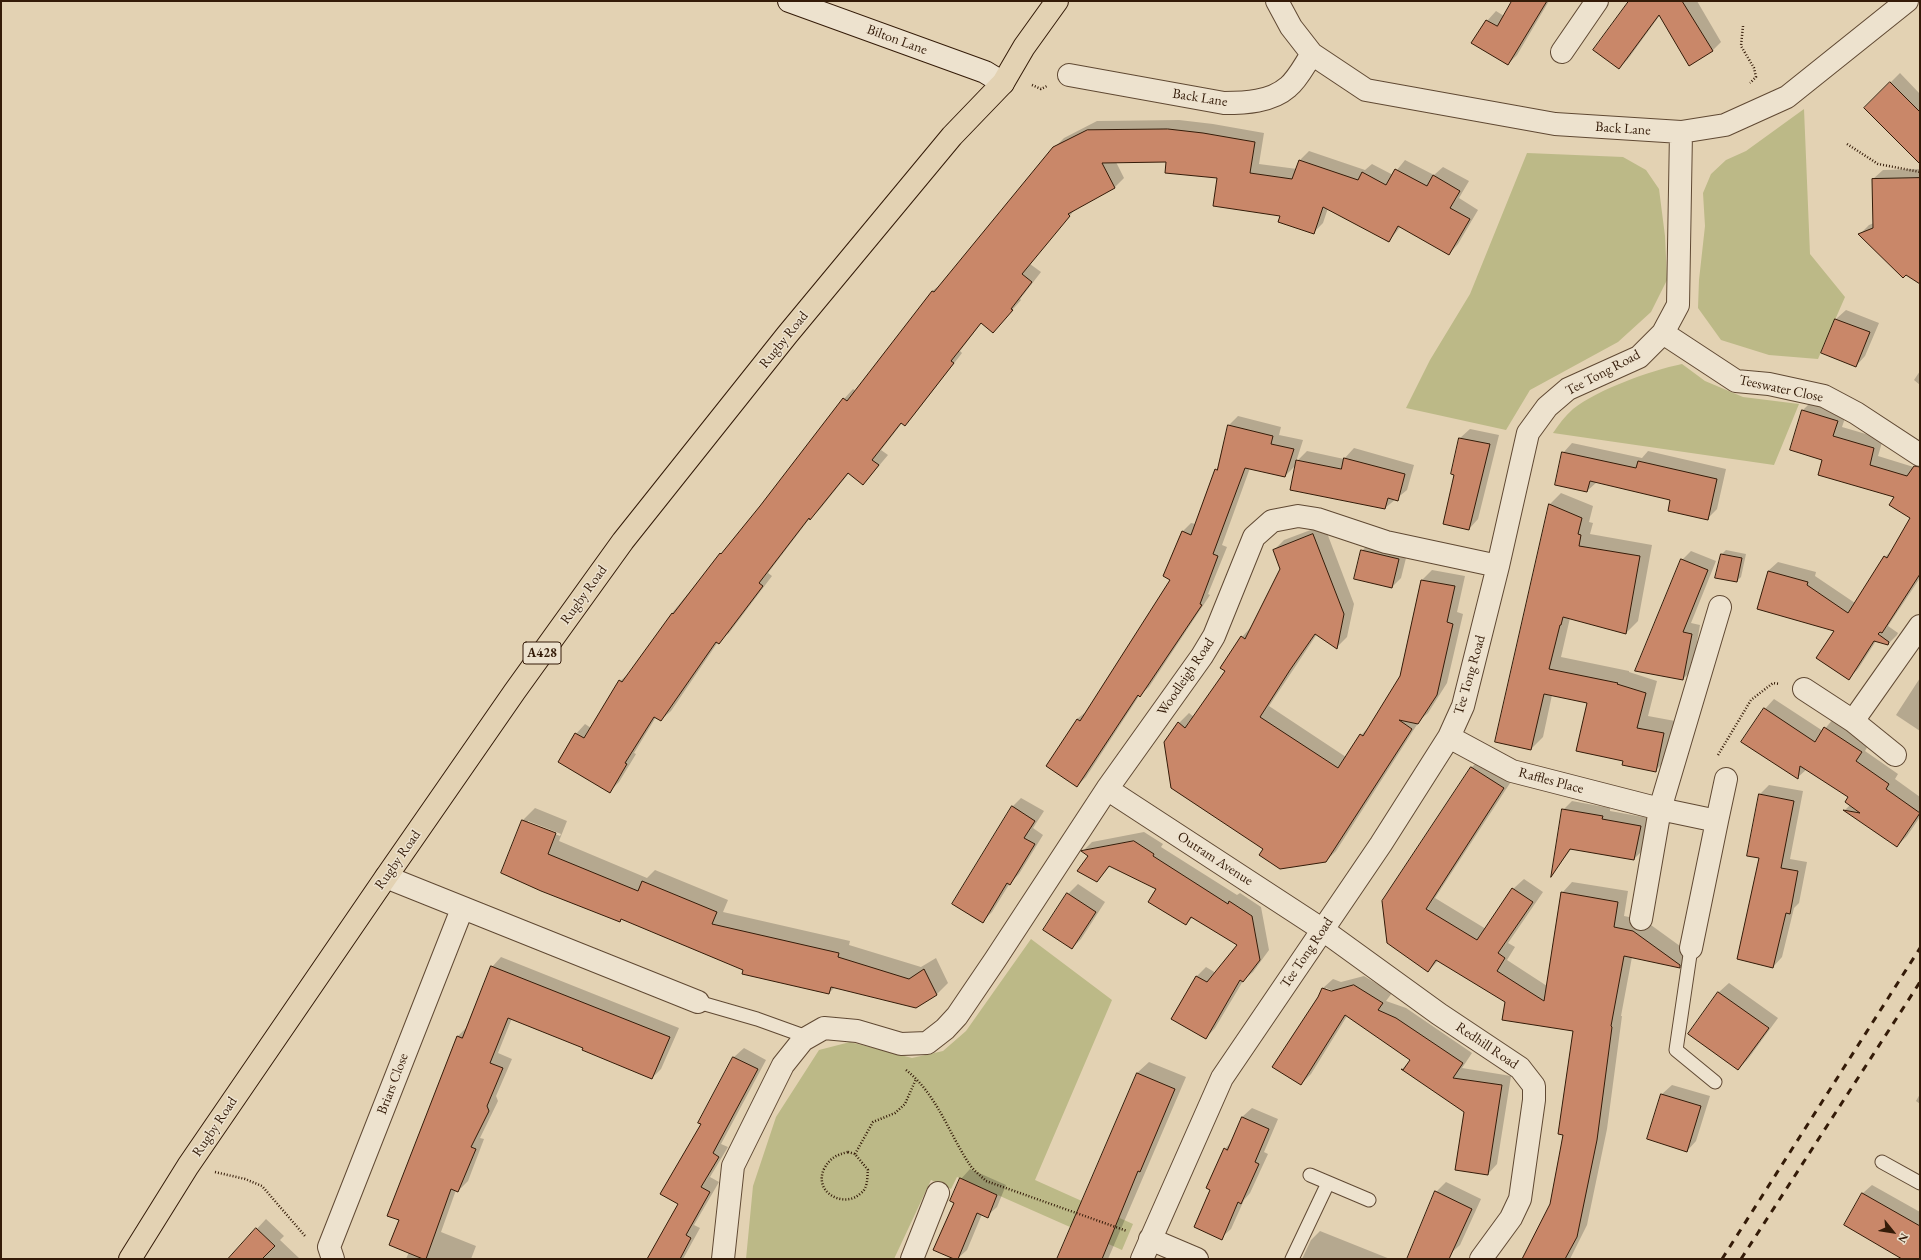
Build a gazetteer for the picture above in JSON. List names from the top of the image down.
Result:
{
  "streets": {
    "main road": ["Rugby Road", "A428"],
    "street": [
      "Bilton Lane",
      "Back Lane",
      "Tee Tong Road",
      "Teeswater Close",
      "Woodleigh Road",
      "Raffles Place",
      "Outram Avenue",
      "Redhill Road",
      "Briars Close"
    ]
  },
  "crossings": [
    ["Bilton Lane", "Rugby Road"],
    ["Bilton Lane", "A428"],
    ["Back Lane", "Tee Tong Road"],
    ["Rugby Road", "A428"],
    ["Tee Tong Road", "Teeswater Close"],
    ["Tee Tong Road", "Woodleigh Road"],
    ["Tee Tong Road", "Raffles Place"],
    ["Tee Tong Road", "Outram Avenue"],
    ["Tee Tong Road", "Redhill Road"],
    ["Woodleigh Road", "Outram Avenue"],
    ["Outram Avenue", "Redhill Road"]
  ],
  "north": "bottom right"
}
